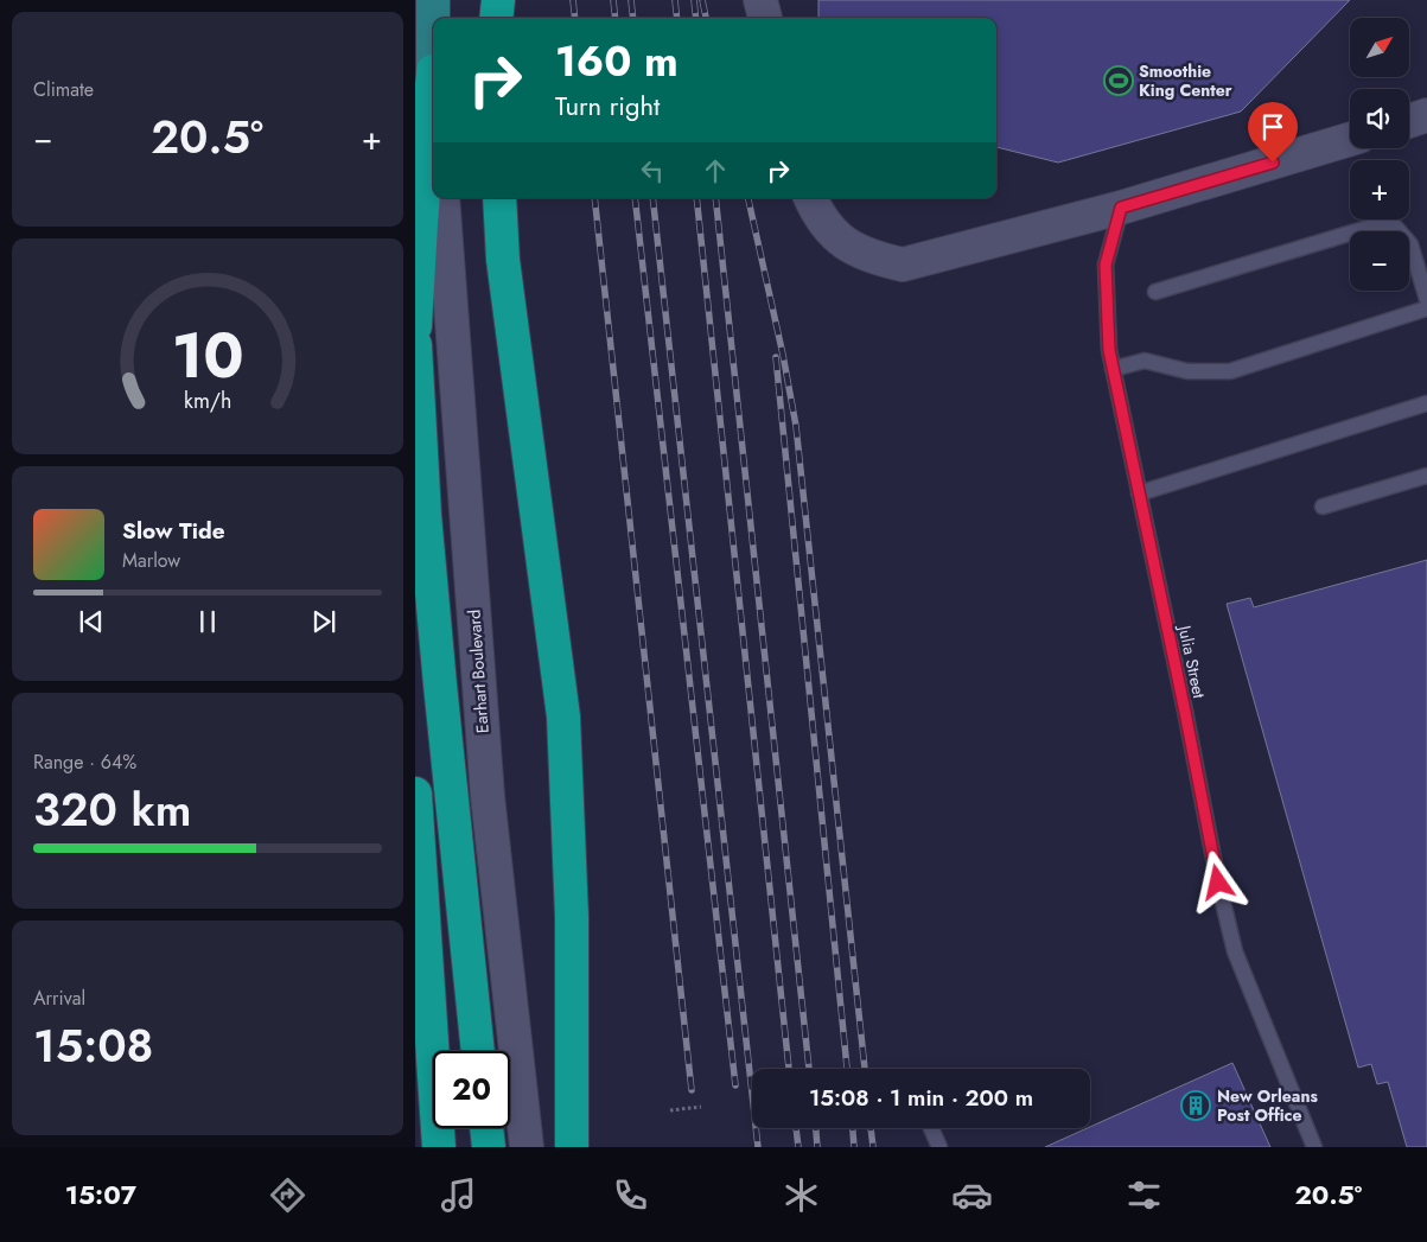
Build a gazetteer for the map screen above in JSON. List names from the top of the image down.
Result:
{
  "streets": {
    "main road": ["Earhart Boulevard"],
    "lane": ["Julia Street"]
  },
  "places": {
    "sports": ["Smoothie King Center"],
    "building": ["New Orleans Post Office"]
  },
  "north": "top right",
  "page": {
    "tile": [
      "Climate",
      ["Range · 64%", "320 km"],
      ["Arrival", "15:08"]
    ],
    "map_buttons": ["+", "−"],
    "turn": ["160 m", "Turn right"],
    "heat": ["−", "20.5°", "+"],
    "song": ["Slow Tide", "Marlow"],
    "limit": "20",
    "trip": "15:08 · 1 min · 200 m",
    "tabs": ["15:07", "20.5°"],
    "gauge": ["10", "km/h"]
  }
}
